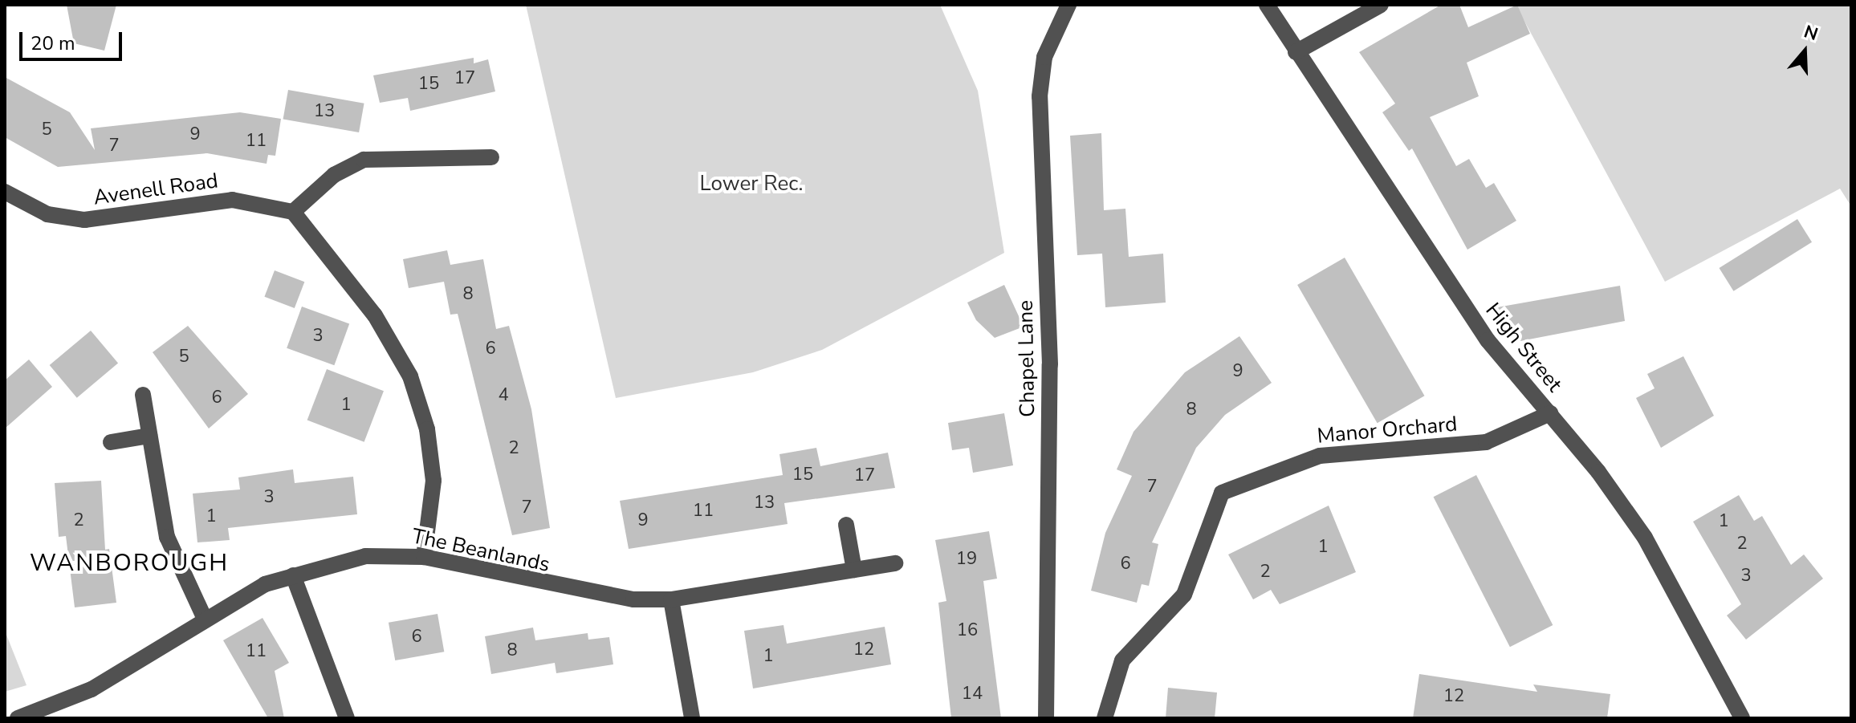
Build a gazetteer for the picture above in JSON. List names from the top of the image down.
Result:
{
  "streets": {
    "street": [
      "Avenell Road",
      "High Street",
      "Chapel Lane",
      "Manor Orchard",
      "The Beanlands"
    ]
  },
  "crossings": [
    ["High Street", "Manor Orchard"]
  ],
  "districts": ["WANBOROUGH"],
  "parks": ["Lower Rec."],
  "house_numbers": [
    "17",
    "15",
    "13",
    "5",
    "9",
    "11",
    "7",
    "8",
    "3",
    "6",
    "5",
    "9",
    "4",
    "6",
    "1",
    "8",
    "2",
    "15",
    "17",
    "7",
    "3",
    "13",
    "7",
    "11",
    "1",
    "2",
    "9",
    "1",
    "2",
    "1",
    "19",
    "6",
    "2",
    "3",
    "16",
    "6",
    "12",
    "8",
    "11",
    "1",
    "14",
    "12"
  ],
  "scale_bar": "20 m",
  "north": "top"
}
